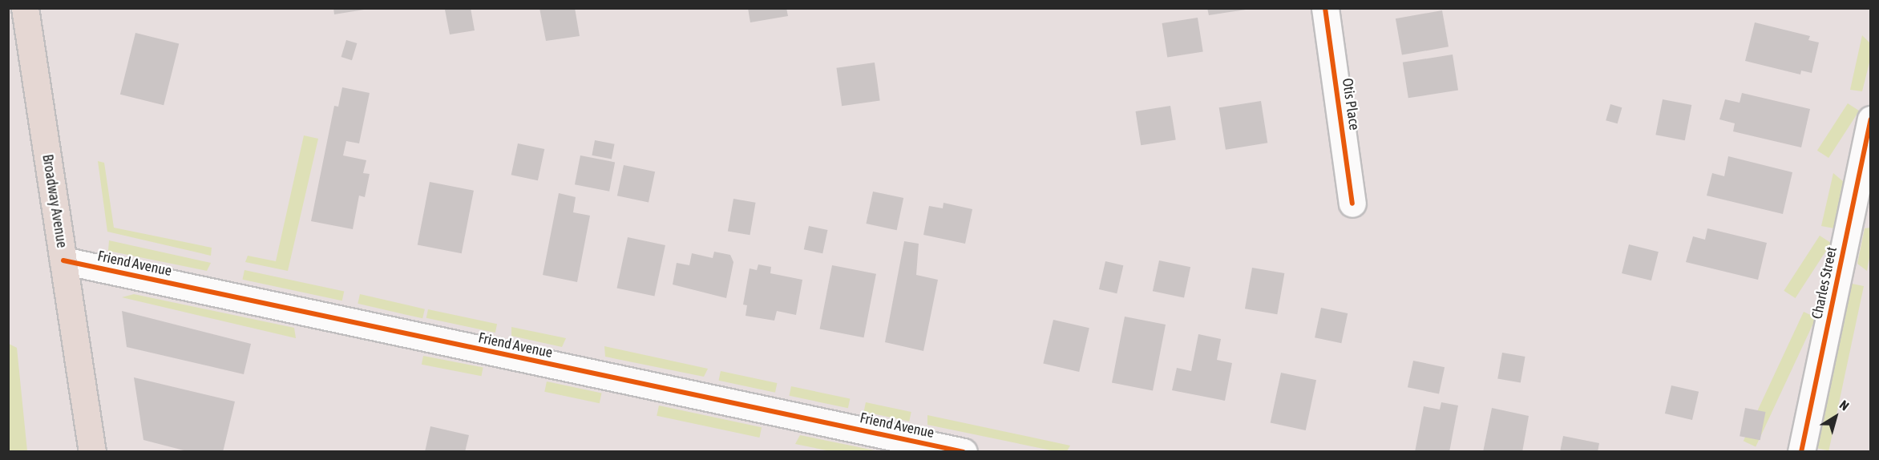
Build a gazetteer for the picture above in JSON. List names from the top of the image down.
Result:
{
  "streets": {
    "main road": ["Broadway Avenue"],
    "street": ["Otis Place", "Friend Avenue", "Charles Street"]
  },
  "crossings": [
    ["Broadway Avenue", "Friend Avenue"]
  ],
  "north": "top right"
}
